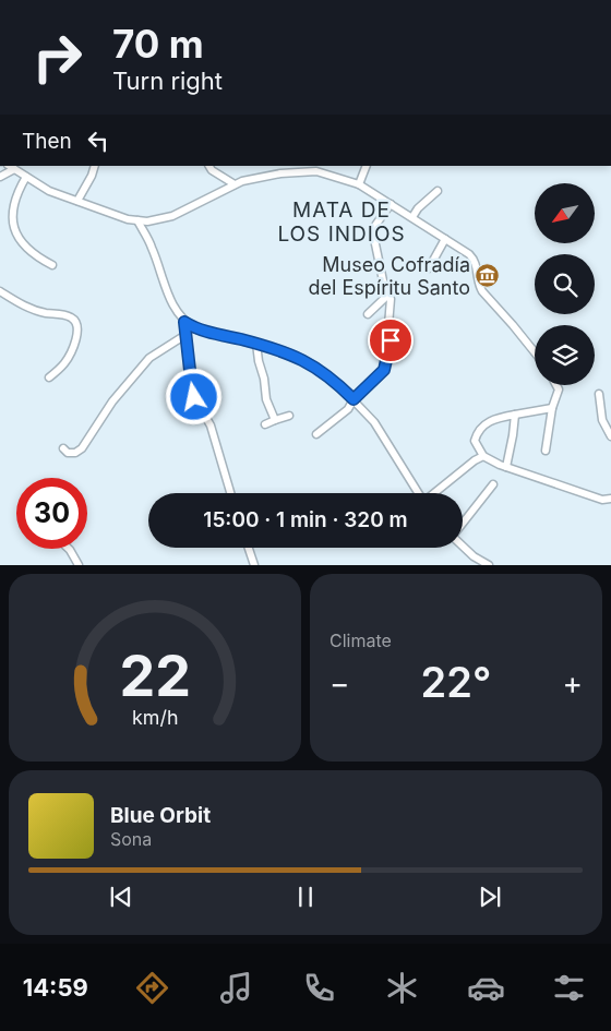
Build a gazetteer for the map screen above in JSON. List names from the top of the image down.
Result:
{
  "districts": ["MATA DE LOS INDIOS"],
  "places": {
    "museum": ["Museo Cofradía del Espíritu Santo"]
  },
  "north": "bottom left",
  "page": {
    "turn": ["70 m", "Turn right"],
    "then": "Then",
    "limit": "30",
    "trip": "15:00 · 1 min · 320 m",
    "tile": "Climate",
    "heat": ["−", "22°", "+"],
    "song": ["Blue Orbit", "Sona"],
    "tabs": "14:59",
    "gauge": ["22", "km/h"]
  }
}
